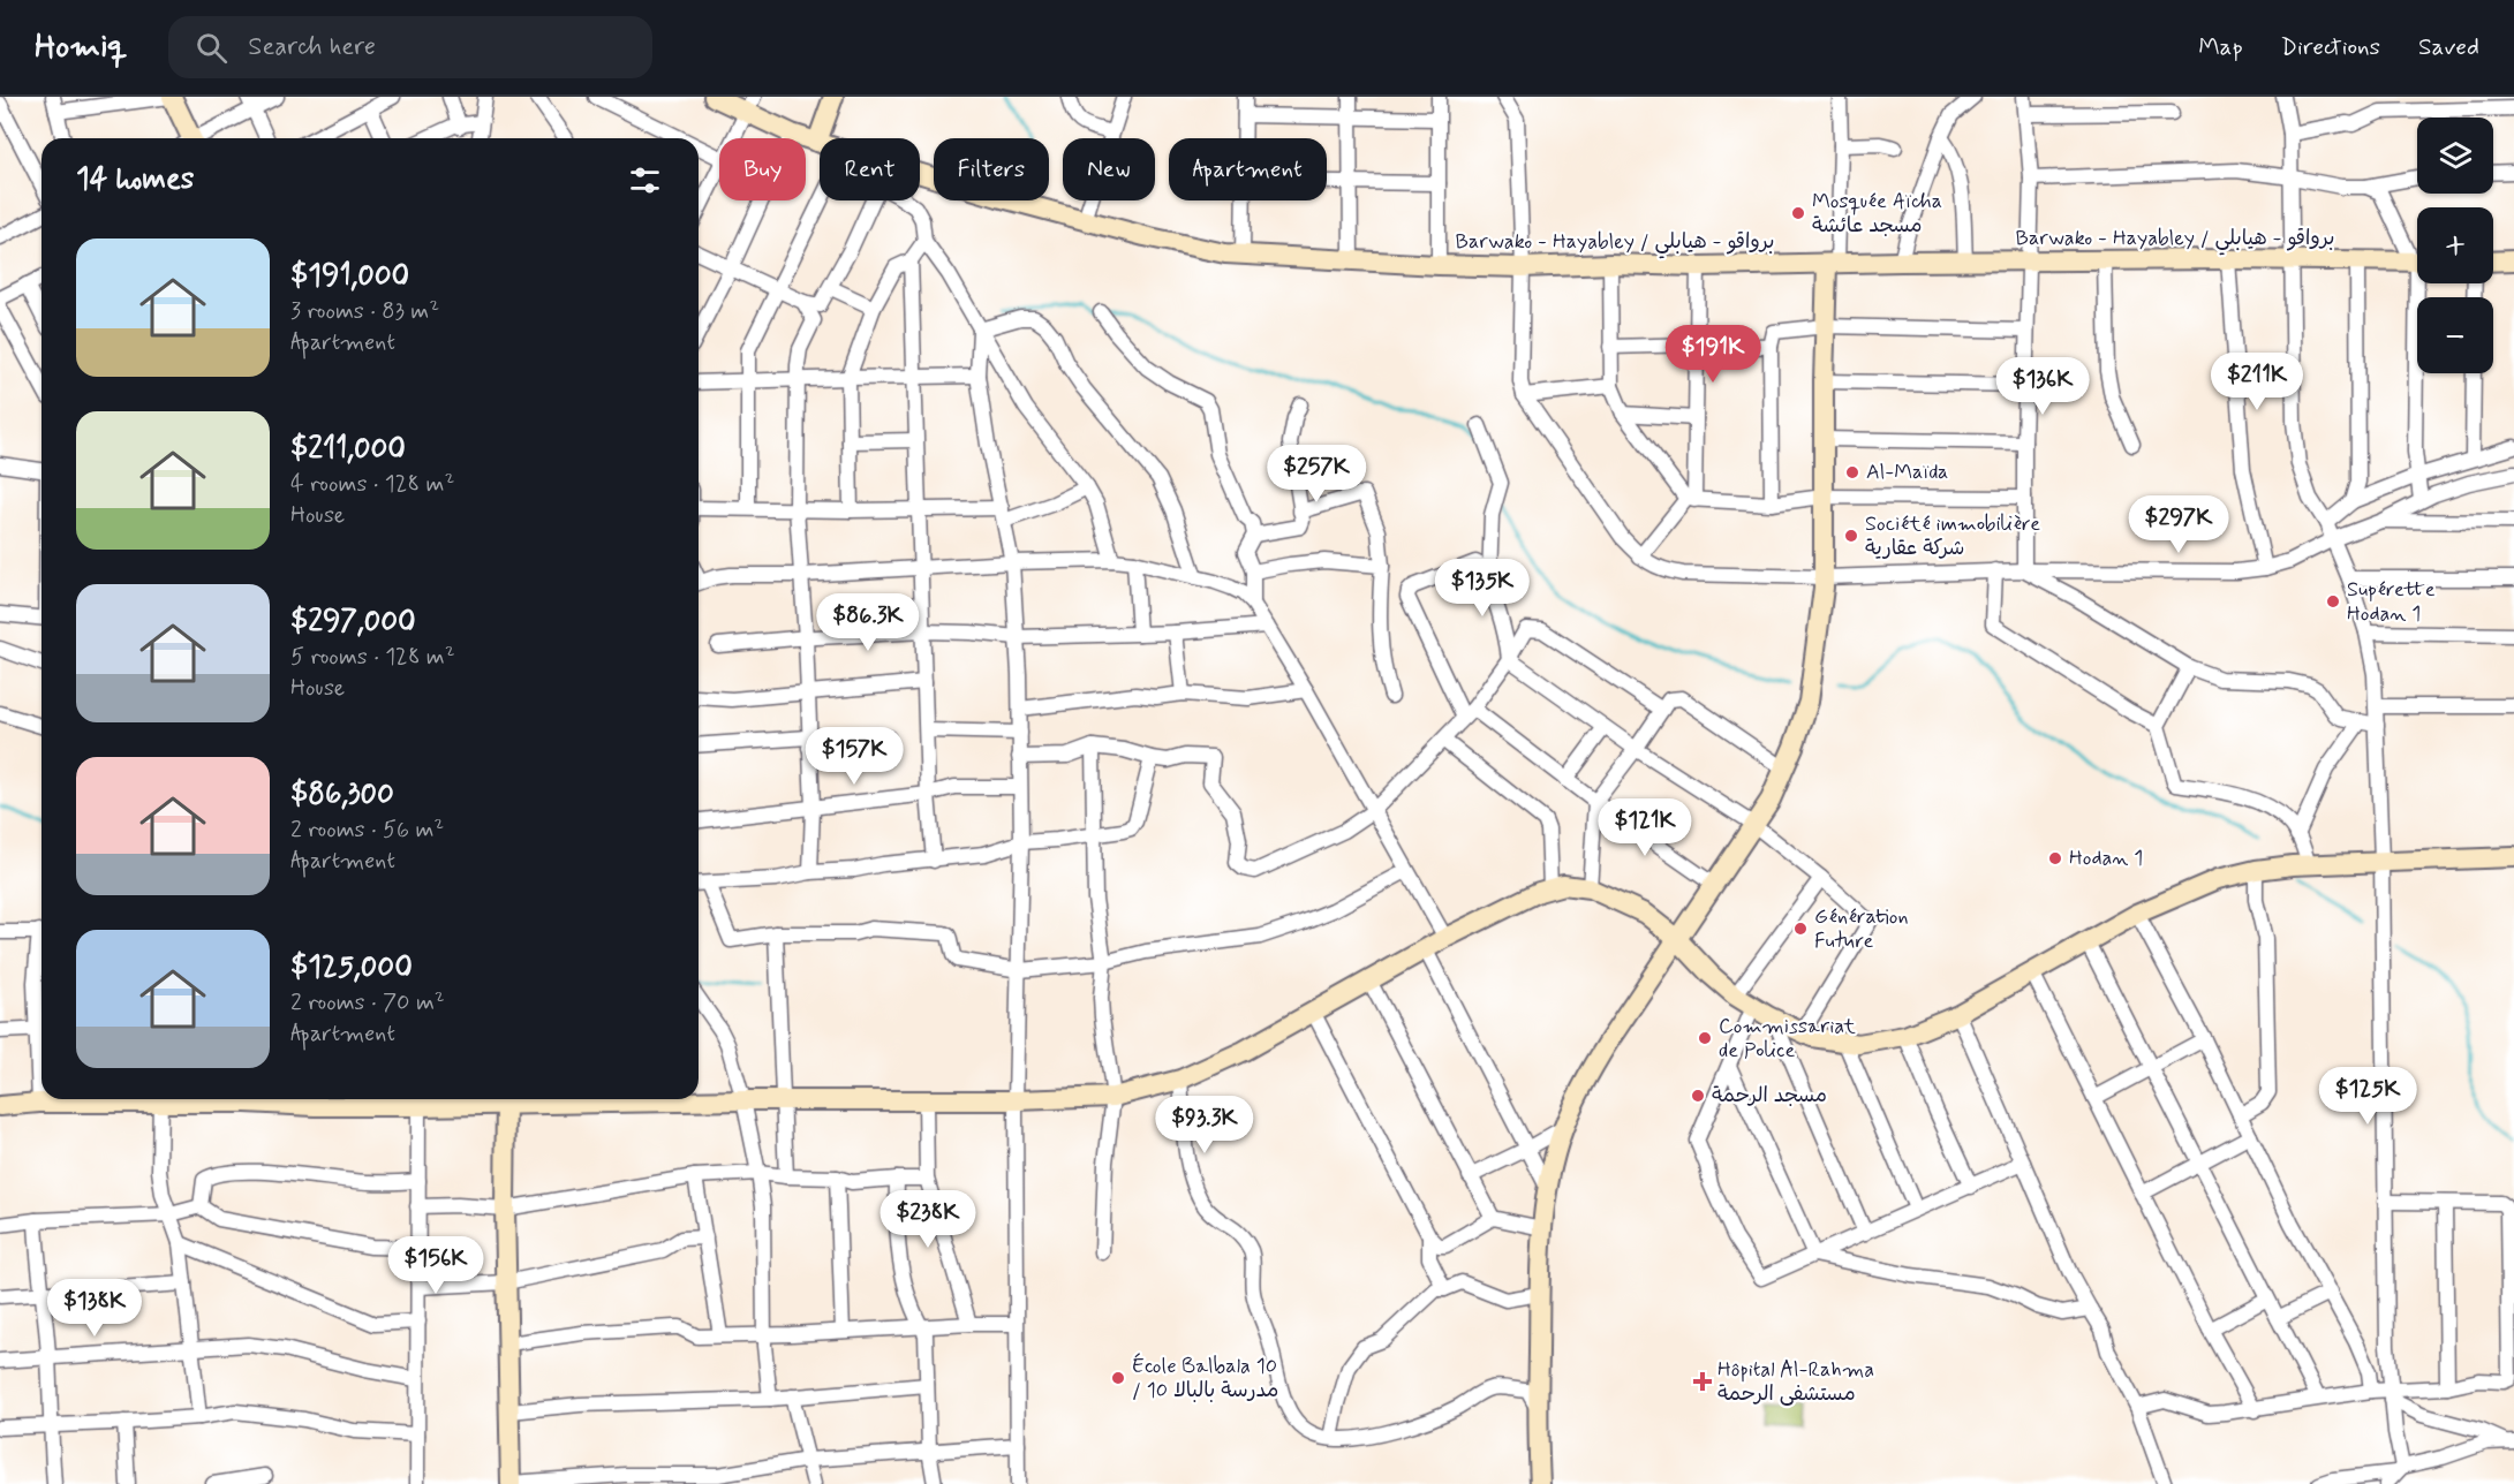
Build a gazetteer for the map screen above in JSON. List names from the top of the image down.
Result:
{
  "streets": {
    "street": ["Barwako - Hayabley / برواقو - هيابلي"]
  },
  "places": {
    "other": [
      "Mosquée Aïcha مسجد عائشة",
      "Al-Maïda",
      "Société immobilière شركة عقارية",
      "Supérette Hodan 1",
      "Hodan 1",
      "Génération Future",
      "Commissariat de Police",
      "مسجد الرحمة",
      "École Balbala 10 / مدرسة بالبالا 10"
    ],
    "health": ["Hôpital Al-Rahma مستشفى الرحمة"]
  },
  "page": {
    "header": "Homiq",
    "search": "Search here",
    "nav": ["Map", "Directions", "Saved"],
    "map_buttons": ["+", "−"],
    "chip": [
      "Buy",
      "Rent",
      "Filters",
      "New",
      "Apartment"
    ],
    "heading": "14 homes",
    "list": [
      {
        "name": "$191,000",
        "note": "3 rooms · 83 m² · Apartment"
      },
      {
        "name": "$211,000",
        "note": "4 rooms · 128 m² · House"
      },
      {
        "name": "$297,000",
        "note": "5 rooms · 128 m² · House"
      },
      {
        "name": "$86,300",
        "note": "2 rooms · 56 m² · Apartment"
      },
      {
        "name": "$125,000",
        "note": "2 rooms · 70 m² · Apartment"
      }
    ],
    "price": [
      "$191K",
      "$211K",
      "$136K",
      "$257K",
      "$297K",
      "$135K",
      "$86.3K",
      "$157K",
      "$121K",
      "$125K",
      "$93.3K",
      "$238K",
      "$156K",
      "$138K"
    ]
  }
}
